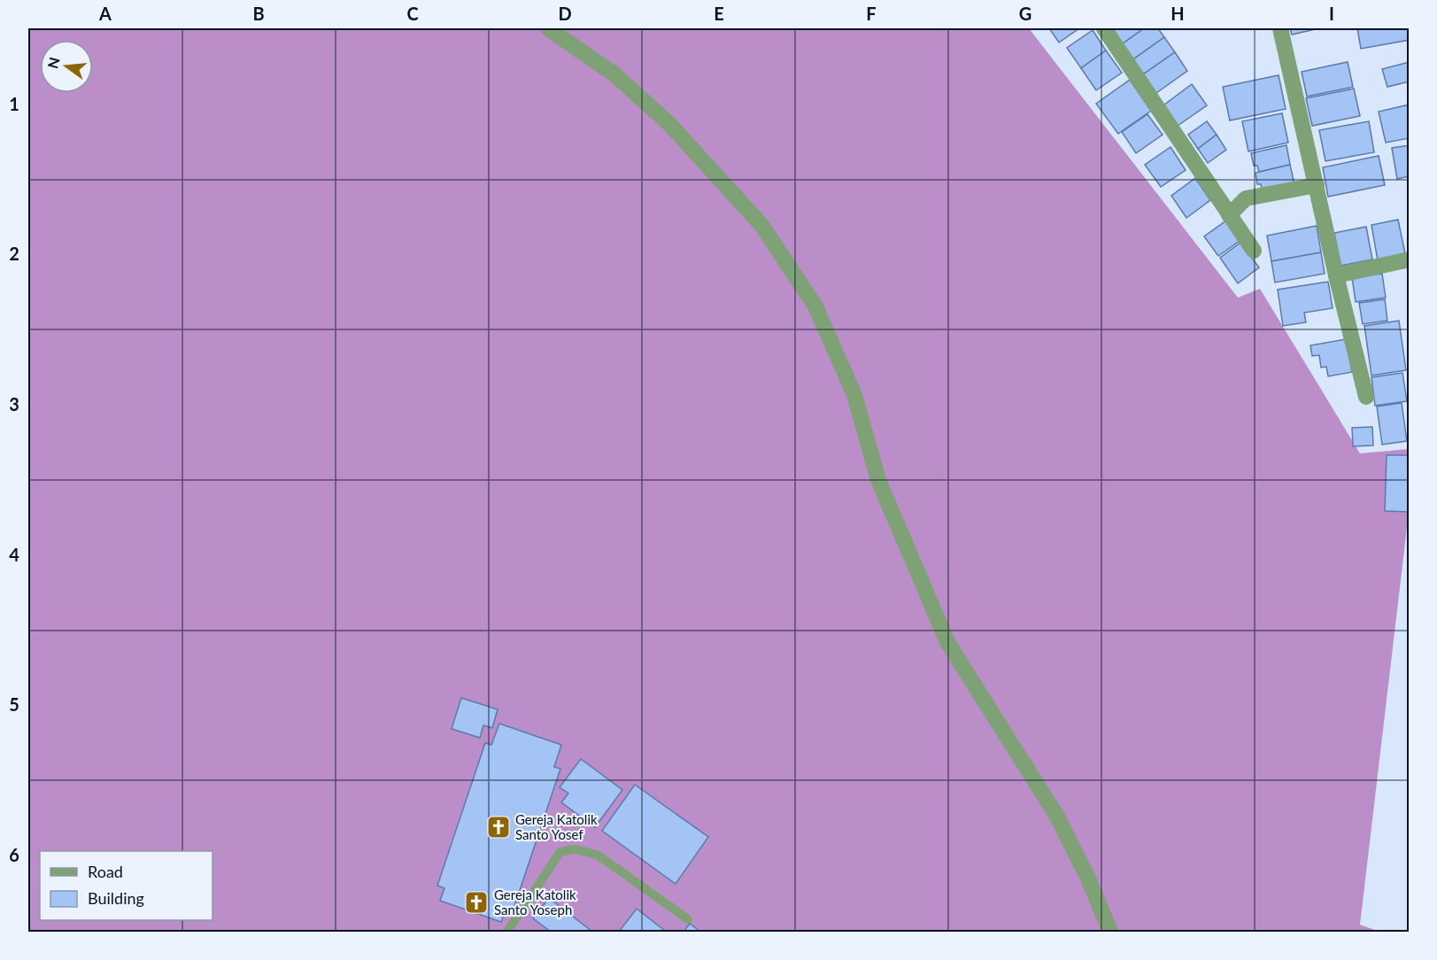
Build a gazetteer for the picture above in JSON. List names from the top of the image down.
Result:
{
  "places": {
    "church": ["Gereja Katolik Santo Yosef", "Gereja Katolik Santo Yoseph"]
  },
  "legend": ["Road", "Building"],
  "north": "left",
  "grid": {
    "columns": [
      "A",
      "B",
      "C",
      "D",
      "E",
      "F",
      "G",
      "H",
      "I"
    ],
    "rows": [
      "1",
      "2",
      "3",
      "4",
      "5",
      "6"
    ]
  }
}
